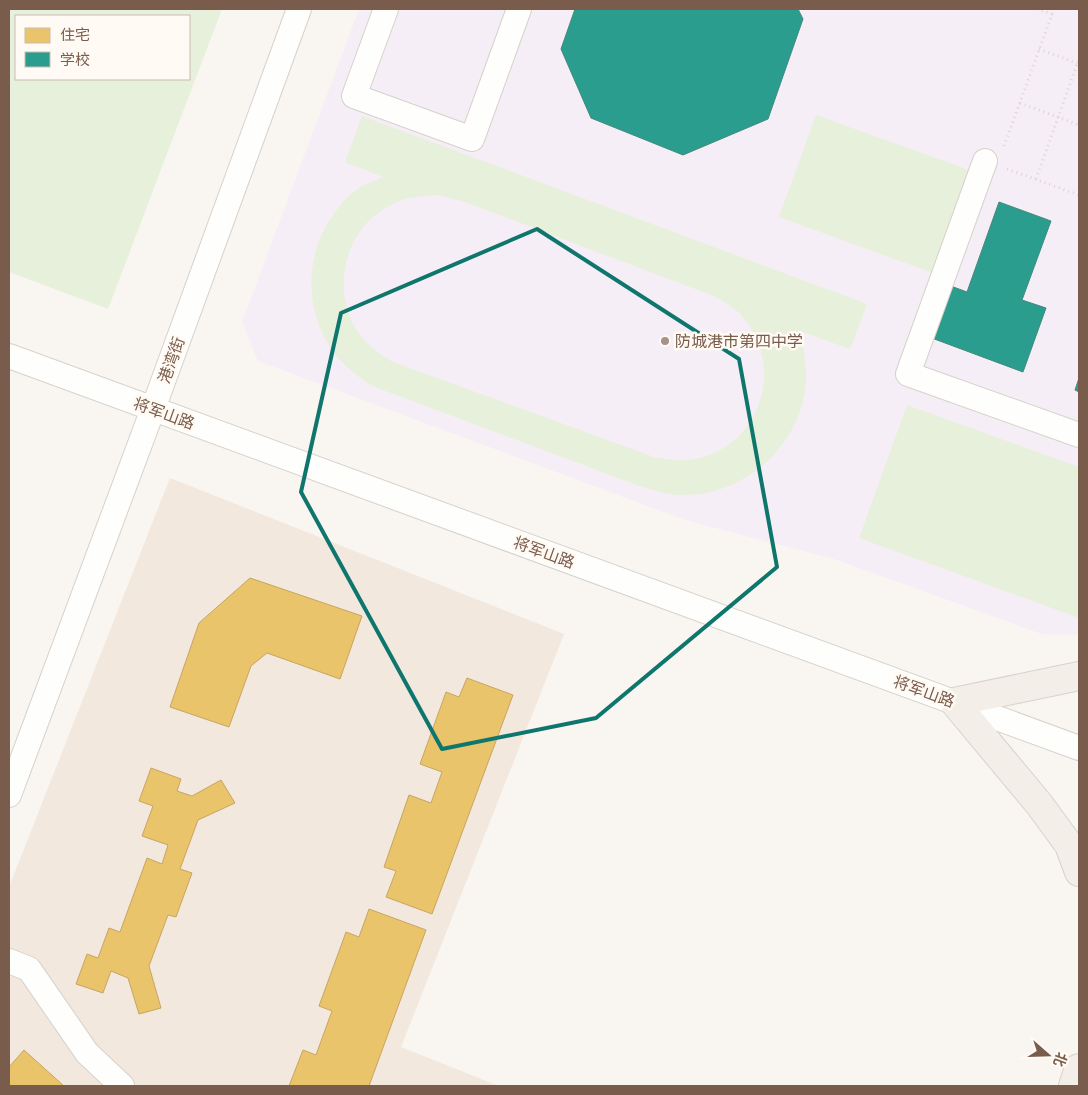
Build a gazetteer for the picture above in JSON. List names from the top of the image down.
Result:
{
  "streets": {
    "street": ["港湾街", "将军山路"]
  },
  "crossings": [
    ["港湾街", "将军山路"]
  ],
  "places": ["防城港市第四中学"],
  "legend": ["住宅", "学校"],
  "north": "right"
}
